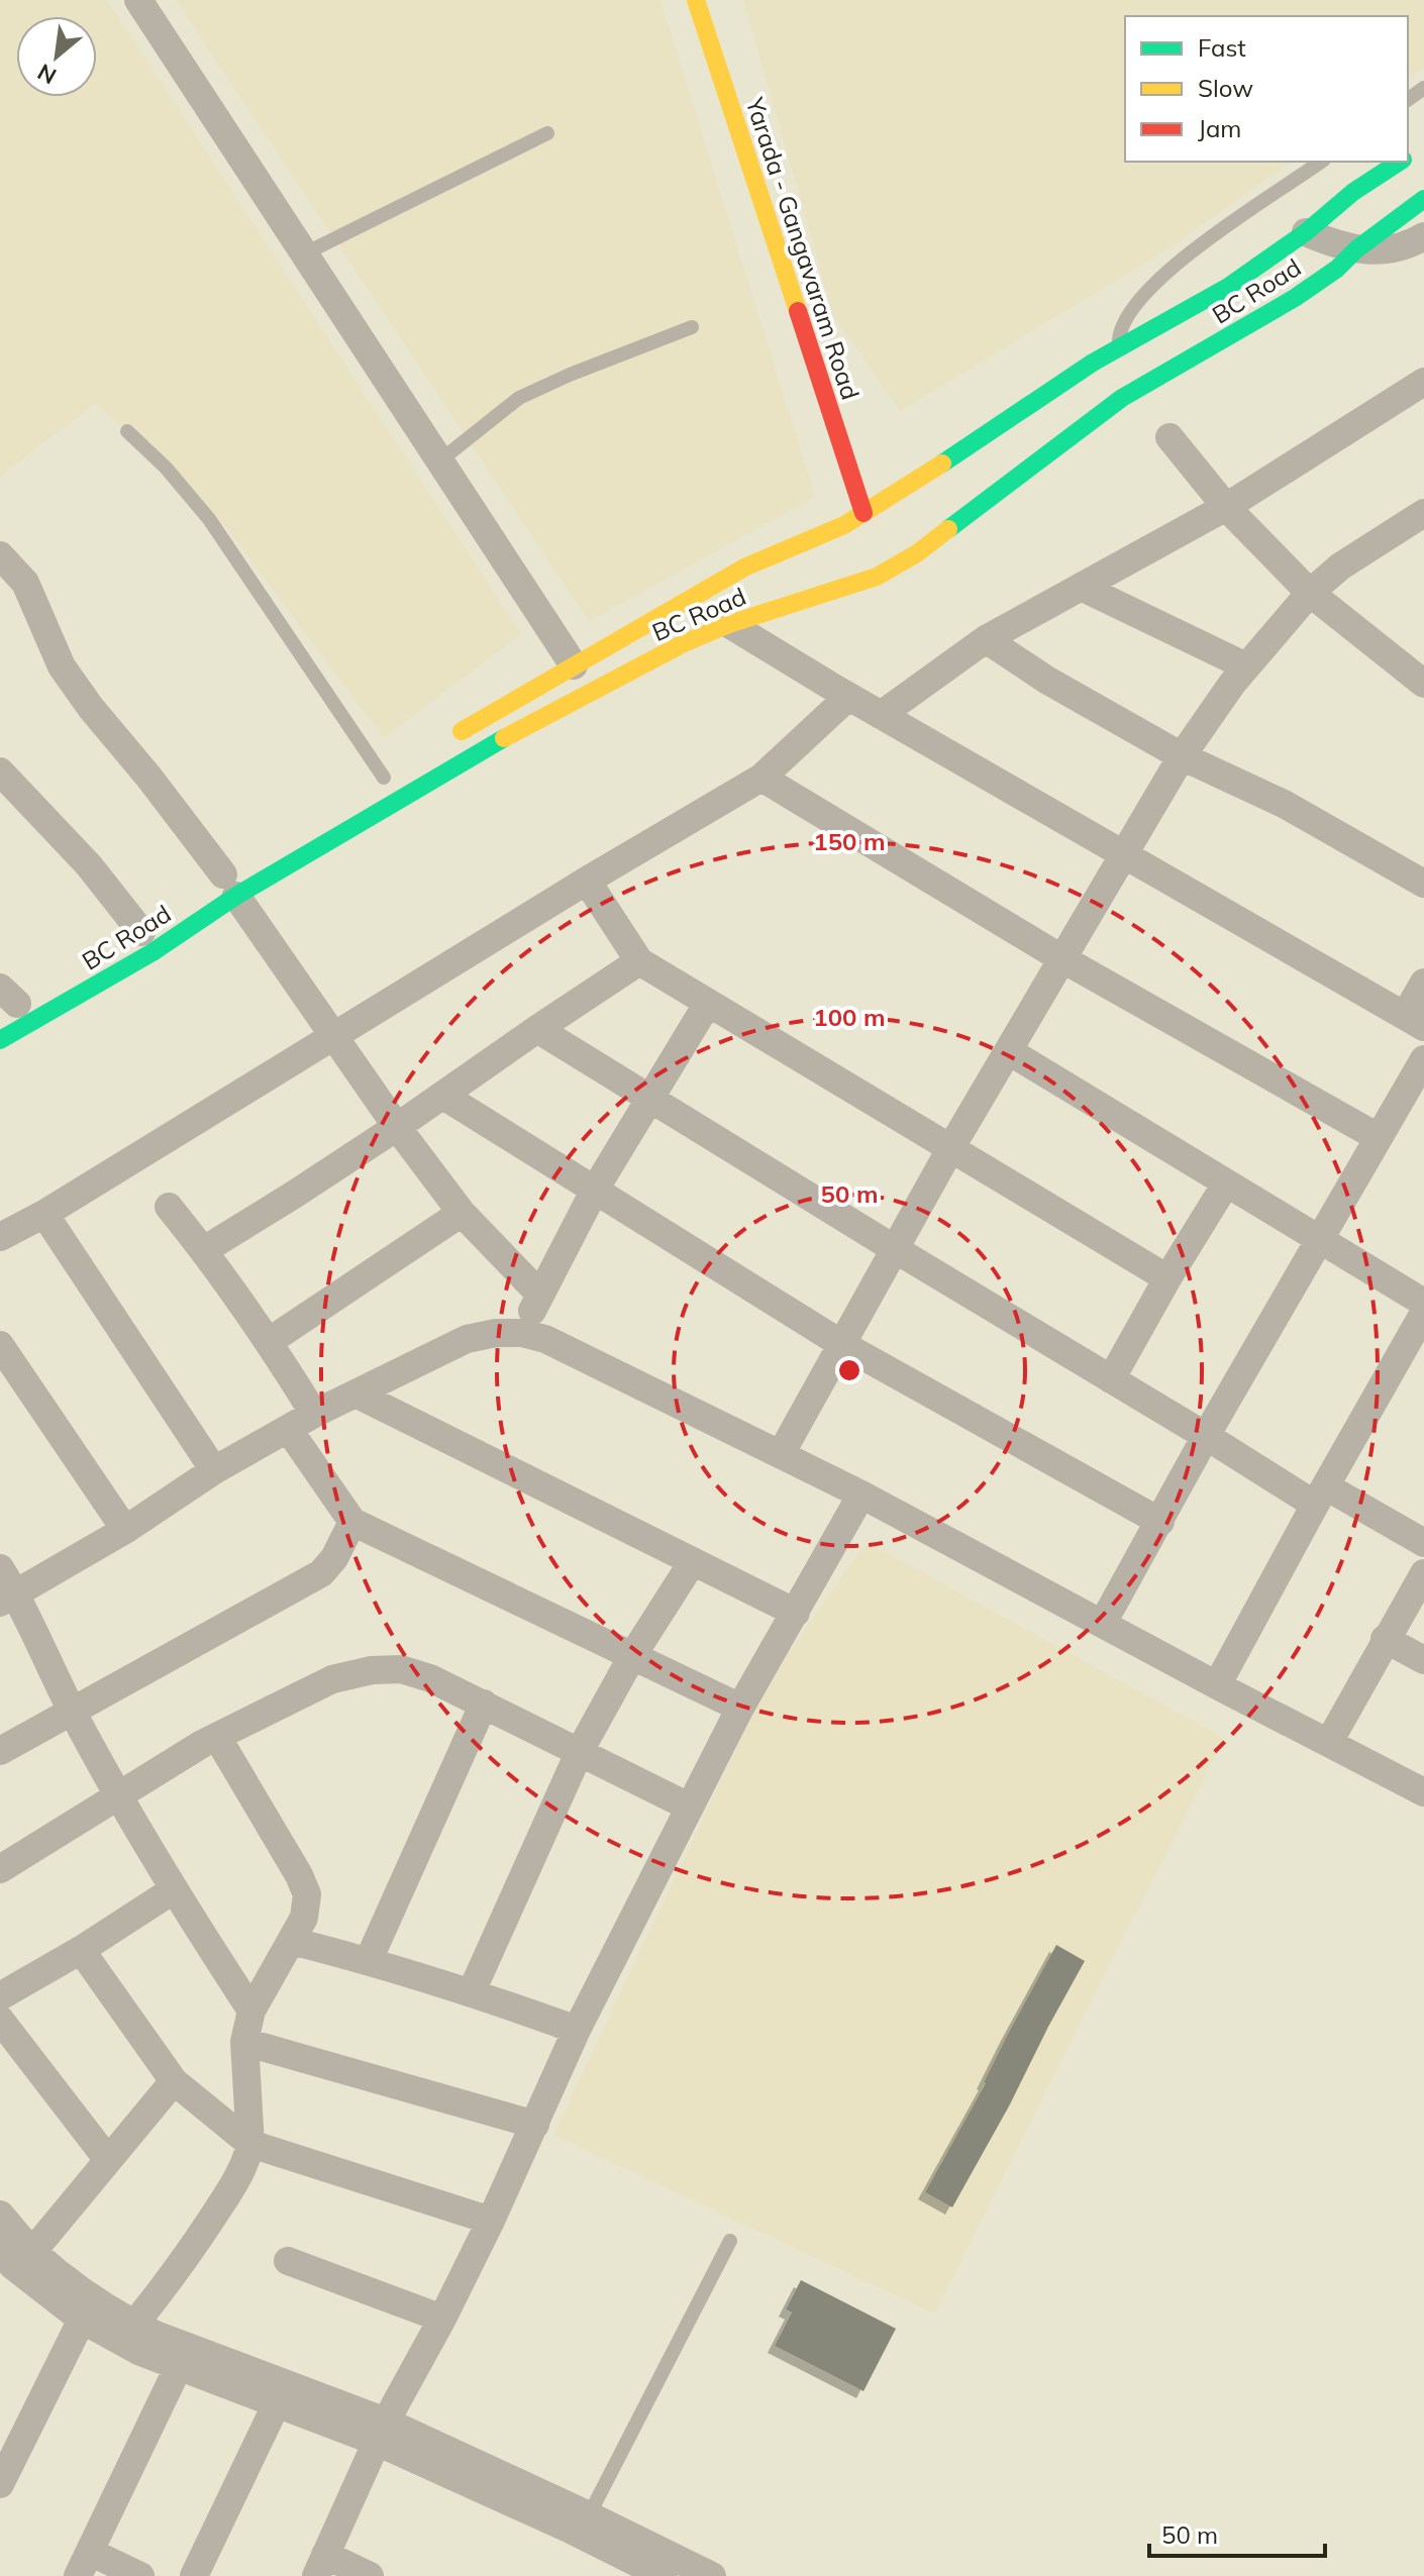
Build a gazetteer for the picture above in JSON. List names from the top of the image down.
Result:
{
  "streets": {
    "street": ["Yarada - Gangavaram Road", "BC Road"]
  },
  "legend": ["Fast", "Slow", "Jam"],
  "scale_bar": "50 m",
  "north": "bottom left",
  "rings": ["150 m", "100 m", "50 m"]
}
